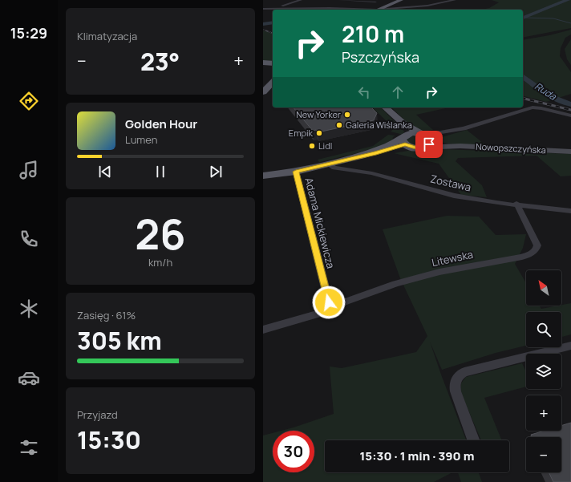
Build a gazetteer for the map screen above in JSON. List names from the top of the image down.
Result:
{
  "streets": {
    "main road": ["Nowopszczyńska"],
    "street": ["Zostawa", "Adama Mickiewicza", "Litewska"]
  },
  "crossings": [
    ["Zostawa", "Litewska"],
    ["Adama Mickiewicza", "Litewska"]
  ],
  "water": ["Ruda"],
  "places": [
    "New Yorker",
    "Galeria Wiślanka",
    "Empik",
    "Lidl"
  ],
  "north": "top left",
  "page": {
    "tabs": "15:29",
    "tile": [
      "Klimatyzacja",
      ["26", "km/h"],
      ["Zasięg · 61%", "305 km"],
      ["Przyjazd", "15:30"]
    ],
    "turn": ["210 m", "Pszczyńska"],
    "heat": ["−", "23°", "+"],
    "song": ["Golden Hour", "Lumen"],
    "map_buttons": ["+", "−"],
    "limit": "30",
    "trip": "15:30 · 1 min · 390 m"
  }
}
